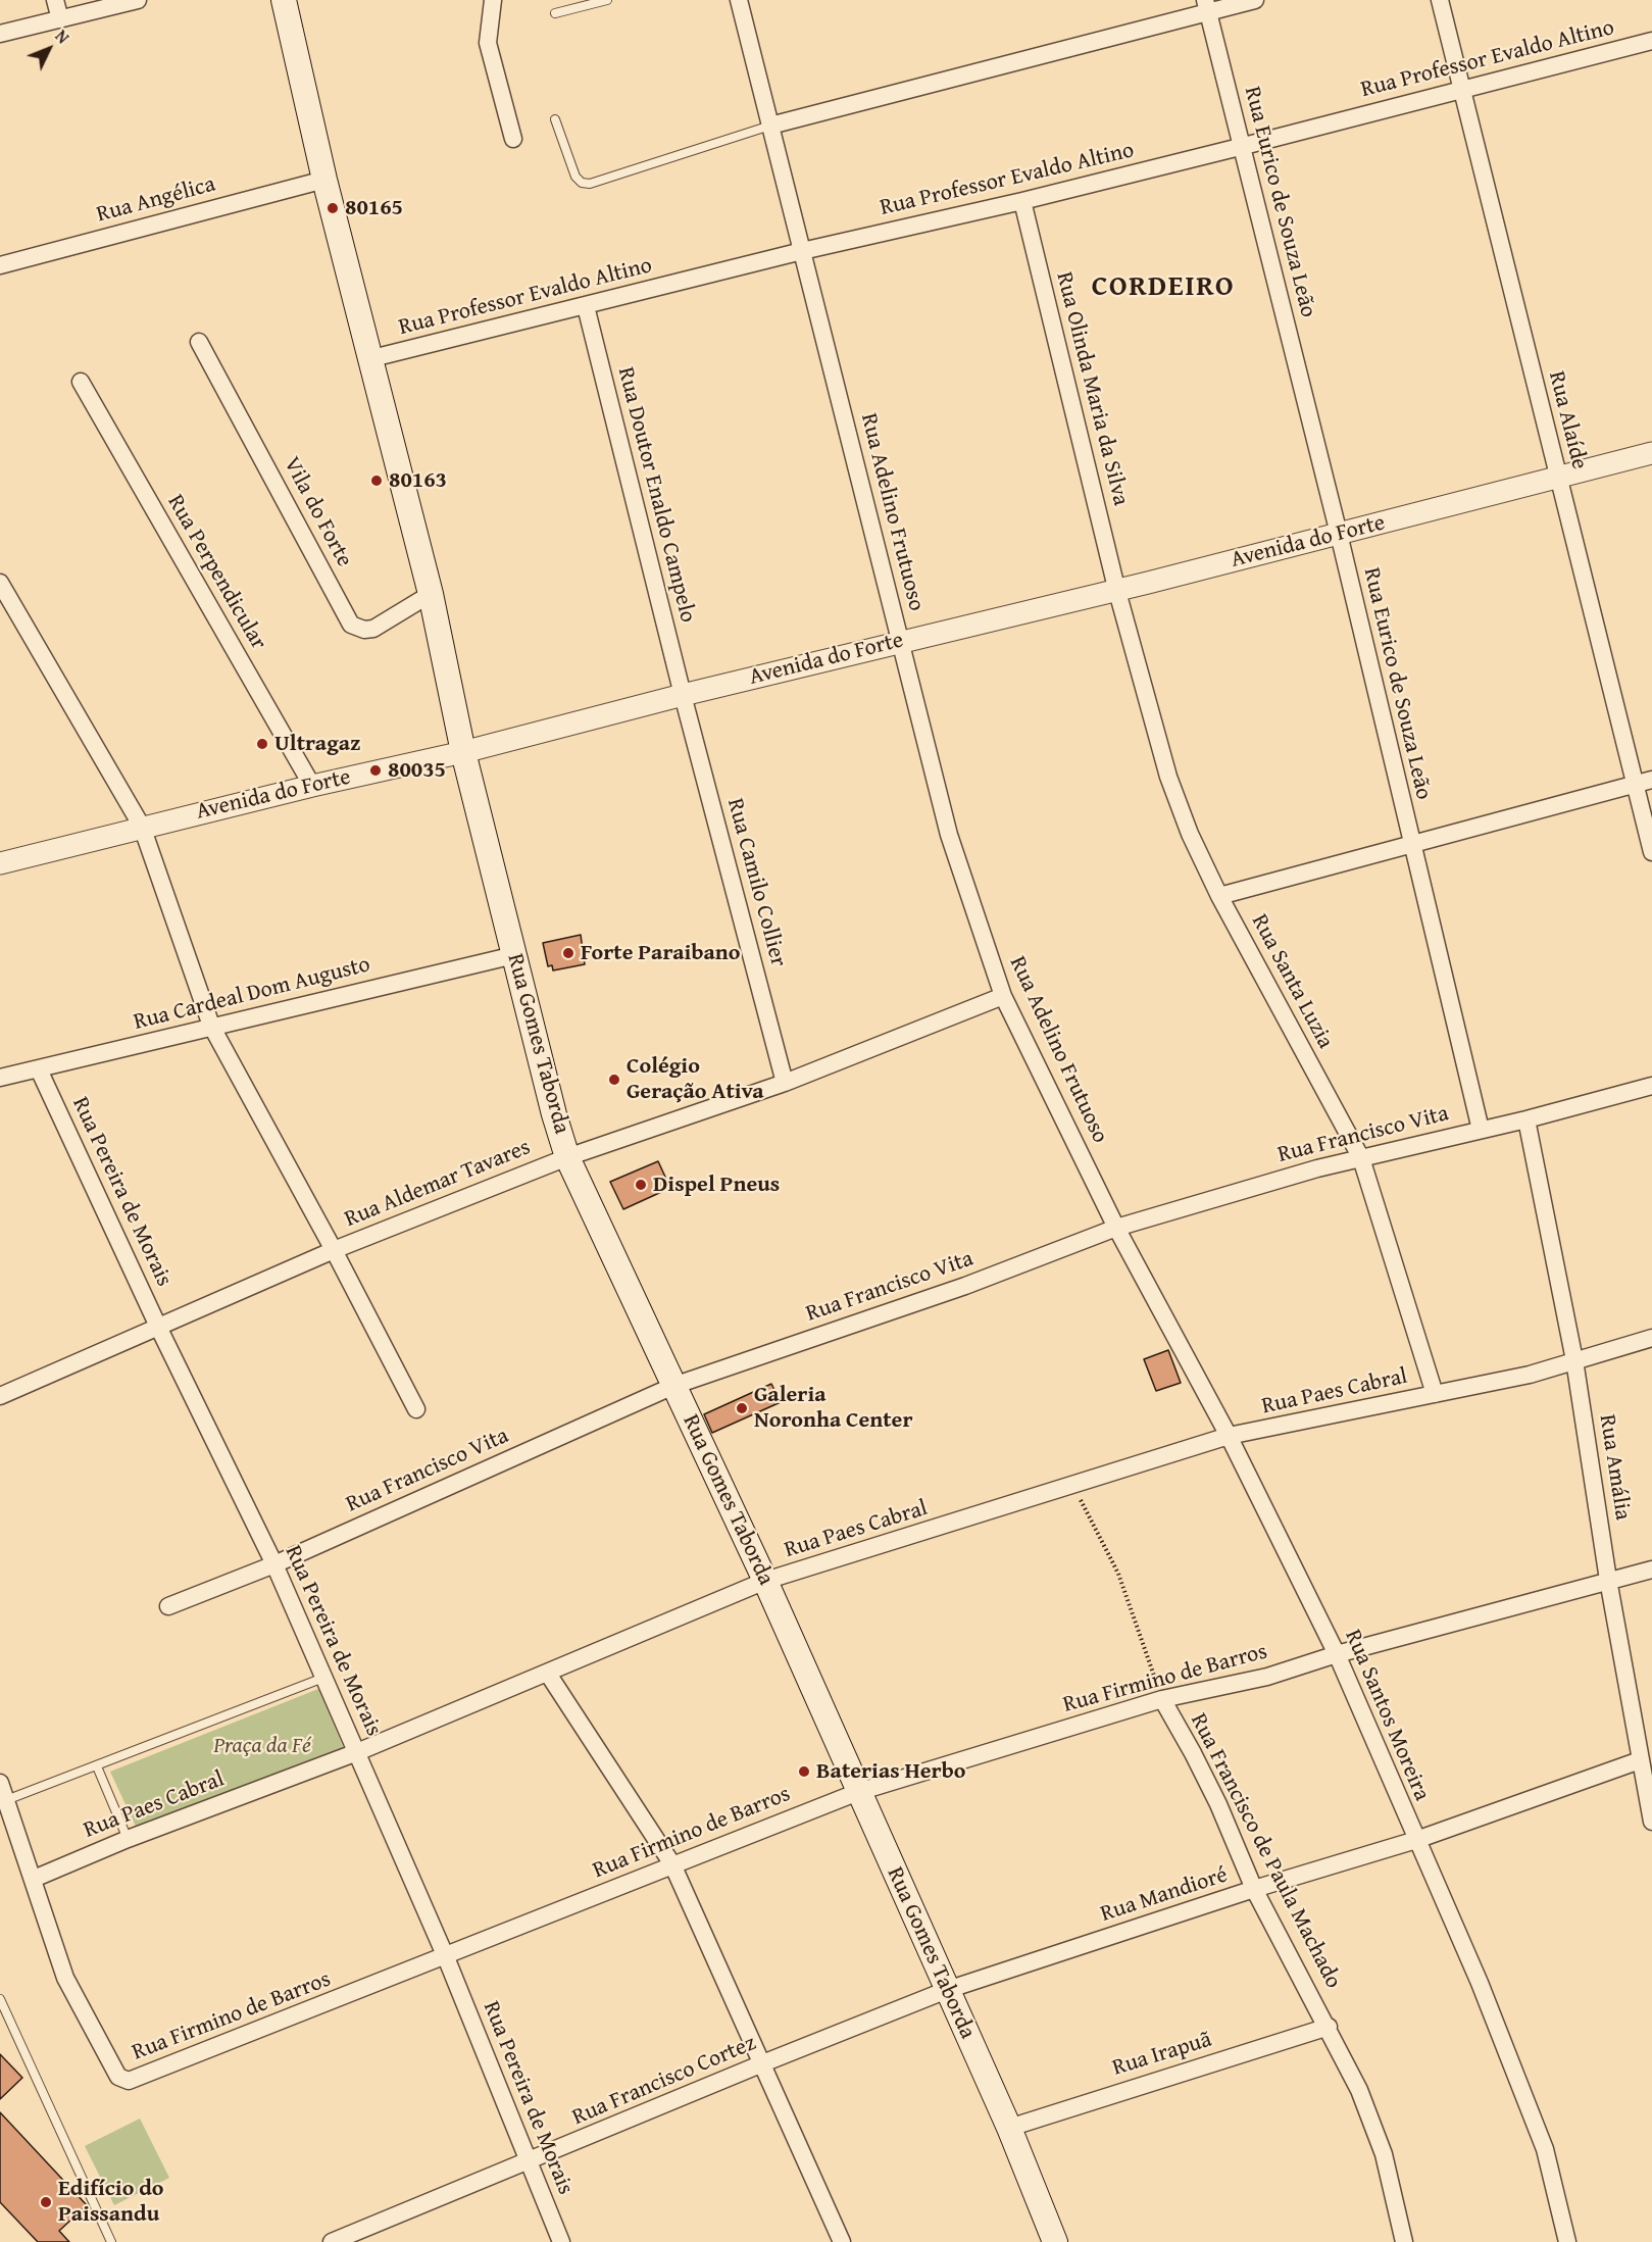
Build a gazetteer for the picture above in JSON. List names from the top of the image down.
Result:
{
  "streets": {
    "main road": ["Rua Gomes Taborda"],
    "street": [
      "Rua Professor Evaldo Altino",
      "Rua Angélica",
      "Rua Eurico de Souza Leão",
      "Rua Olinda Maria da Silva",
      "Rua Alaíde",
      "Rua Doutor Enaldo Campelo",
      "Vila do Forte",
      "Rua Adelino Frutuoso",
      "Avenida do Forte",
      "Rua Perpendicular",
      "Rua Camilo Collier",
      "Rua Santa Luzia",
      "Rua Cardeal Dom Augusto",
      "Rua Francisco Vita",
      "Rua Aldemar Tavares",
      "Rua Pereira de Morais",
      "Rua Paes Cabral",
      "Rua Amália",
      "Rua Firmino de Barros",
      "Rua Santos Moreira",
      "Rua Francisco de Paula Machado",
      "Rua Mandioré",
      "Rua Irapuã",
      "Rua Francisco Cortez"
    ]
  },
  "crossings": [
    ["Rua Professor Evaldo Altino", "Rua Eurico de Souza Leão"],
    ["Rua Professor Evaldo Altino", "Rua Olinda Maria da Silva"],
    ["Rua Professor Evaldo Altino", "Rua Alaíde"],
    ["Rua Professor Evaldo Altino", "Rua Doutor Enaldo Campelo"],
    ["Rua Professor Evaldo Altino", "Rua Adelino Frutuoso"],
    ["Rua Professor Evaldo Altino", "Rua Gomes Taborda"],
    ["Rua Angélica", "Rua Gomes Taborda"],
    ["Rua Eurico de Souza Leão", "Avenida do Forte"],
    ["Rua Eurico de Souza Leão", "Rua Francisco Vita"],
    ["Rua Olinda Maria da Silva", "Avenida do Forte"],
    ["Rua Olinda Maria da Silva", "Rua Santa Luzia"],
    ["Rua Alaíde", "Avenida do Forte"],
    ["Rua Doutor Enaldo Campelo", "Avenida do Forte"],
    ["Rua Doutor Enaldo Campelo", "Rua Camilo Collier"],
    ["Vila do Forte", "Rua Gomes Taborda"],
    ["Rua Adelino Frutuoso", "Avenida do Forte"],
    ["Rua Adelino Frutuoso", "Rua Francisco Vita"],
    ["Rua Adelino Frutuoso", "Rua Aldemar Tavares"],
    ["Rua Adelino Frutuoso", "Rua Santos Moreira"],
    ["Avenida do Forte", "Rua Perpendicular"],
    ["Avenida do Forte", "Rua Camilo Collier"],
    ["Avenida do Forte", "Rua Santa Luzia"],
    ["Avenida do Forte", "Rua Gomes Taborda"],
    ["Rua Camilo Collier", "Rua Aldemar Tavares"],
    ["Rua Santa Luzia", "Rua Francisco Vita"],
    ["Rua Santa Luzia", "Rua Paes Cabral"],
    ["Rua Cardeal Dom Augusto", "Rua Gomes Taborda"],
    ["Rua Cardeal Dom Augusto", "Rua Pereira de Morais"],
    ["Rua Gomes Taborda", "Rua Francisco Vita"],
    ["Rua Gomes Taborda", "Rua Aldemar Tavares"],
    ["Rua Gomes Taborda", "Rua Paes Cabral"],
    ["Rua Gomes Taborda", "Rua Firmino de Barros"],
    ["Rua Gomes Taborda", "Rua Mandioré"],
    ["Rua Gomes Taborda", "Rua Irapuã"],
    ["Rua Gomes Taborda", "Rua Francisco Cortez"],
    ["Rua Francisco Vita", "Rua Pereira de Morais"],
    ["Rua Francisco Vita", "Rua Amália"],
    ["Rua Francisco Vita", "Rua Santos Moreira"],
    ["Rua Aldemar Tavares", "Rua Pereira de Morais"],
    ["Rua Pereira de Morais", "Rua Paes Cabral"],
    ["Rua Pereira de Morais", "Rua Firmino de Barros"],
    ["Rua Pereira de Morais", "Rua Francisco Cortez"],
    ["Rua Paes Cabral", "Rua Amália"],
    ["Rua Paes Cabral", "Rua Firmino de Barros"],
    ["Rua Paes Cabral", "Rua Santos Moreira"],
    ["Rua Paes Cabral", "Rua Francisco de Paula Machado"],
    ["Rua Amália", "Rua Firmino de Barros"],
    ["Rua Amália", "Rua Mandioré"],
    ["Rua Firmino de Barros", "Rua Santos Moreira"],
    ["Rua Firmino de Barros", "Rua Francisco de Paula Machado"],
    ["Rua Santos Moreira", "Rua Mandioré"],
    ["Rua Francisco de Paula Machado", "Rua Mandioré"],
    ["Rua Francisco de Paula Machado", "Rua Irapuã"],
    ["Rua Mandioré", "Rua Francisco Cortez"]
  ],
  "districts": ["CORDEIRO"],
  "parks": ["Praça da Fé"],
  "places": [
    "80165",
    "80163",
    "Ultragaz",
    "80035",
    "Forte Paraibano",
    "Colégio Geração Ativa",
    "Dispel Pneus",
    "Galeria Noronha Center",
    "Baterias Herbo",
    "Edifício do Paissandu"
  ],
  "north": "top right"
}
